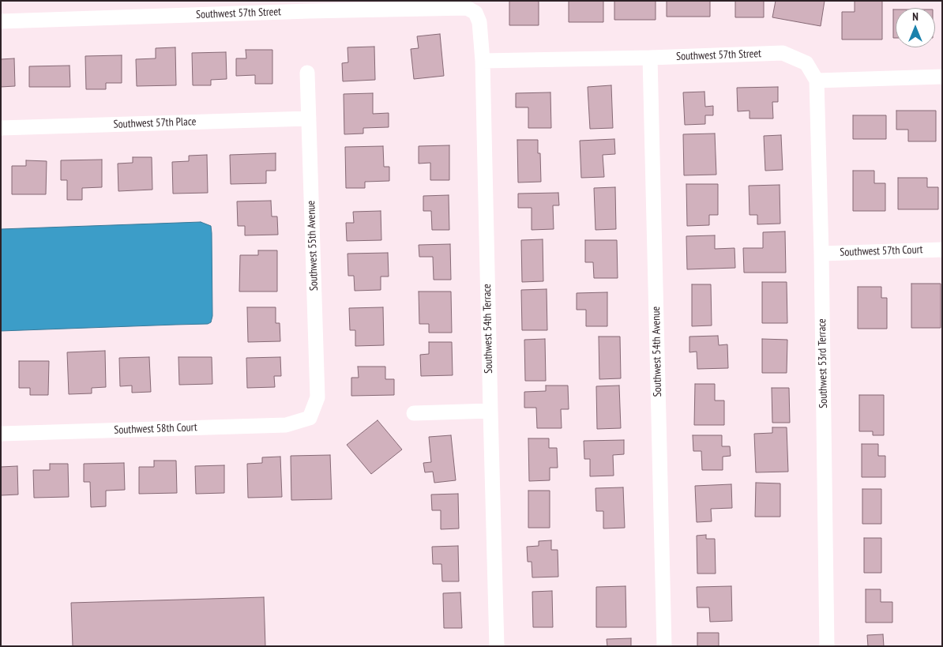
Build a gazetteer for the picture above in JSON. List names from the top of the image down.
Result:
{
  "streets": {
    "street": [
      "Southwest 57th Street",
      "Southwest 57th Place",
      "Southwest 55th Avenue",
      "Southwest 57th Court",
      "Southwest 54th Terrace",
      "Southwest 54th Avenue",
      "Southwest 53rd Terrace",
      "Southwest 58th Court"
    ]
  },
  "crossings": [
    ["Southwest 57th Street", "Southwest 54th Terrace"],
    ["Southwest 57th Street", "Southwest 54th Avenue"],
    ["Southwest 57th Street", "Southwest 53rd Terrace"],
    ["Southwest 57th Place", "Southwest 55th Avenue"],
    ["Southwest 55th Avenue", "Southwest 58th Court"],
    ["Southwest 57th Court", "Southwest 53rd Terrace"]
  ],
  "north": "top"
}
